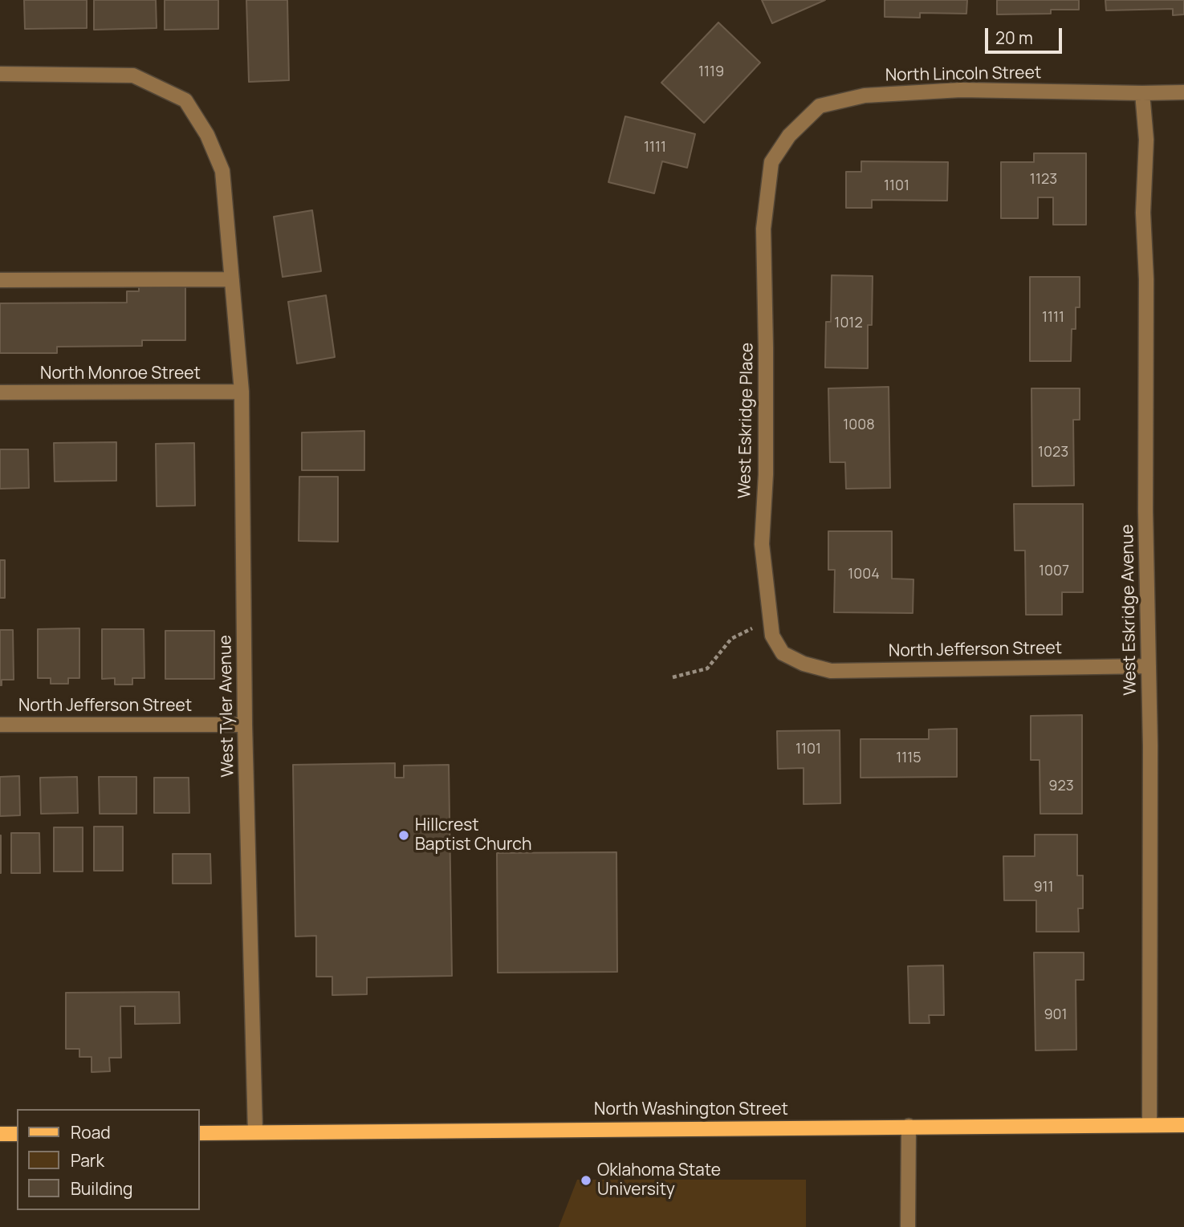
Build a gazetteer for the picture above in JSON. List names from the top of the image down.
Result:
{
  "streets": {
    "main road": ["North Washington Street"],
    "street": [
      "North Lincoln Street",
      "North Monroe Street",
      "West Eskridge Place",
      "West Eskridge Avenue",
      "North Jefferson Street",
      "West Tyler Avenue"
    ]
  },
  "crossings": [
    ["North Lincoln Street", "West Eskridge Place"],
    ["North Lincoln Street", "West Eskridge Avenue"],
    ["North Monroe Street", "West Tyler Avenue"],
    ["West Eskridge Place", "North Jefferson Street"],
    ["West Eskridge Avenue", "North Jefferson Street"],
    ["West Eskridge Avenue", "North Washington Street"],
    ["North Jefferson Street", "West Tyler Avenue"],
    ["West Tyler Avenue", "North Washington Street"]
  ],
  "places": ["Hillcrest Baptist Church", "Oklahoma State University"],
  "house_numbers": [
    "1119",
    "1111",
    "1123",
    "1101",
    "1111",
    "1012",
    "1008",
    "1023",
    "1007",
    "1004",
    "1101",
    "1115",
    "923",
    "911",
    "901"
  ],
  "legend": ["Road", "Park", "Building"],
  "scale_bar": "20 m"
}
